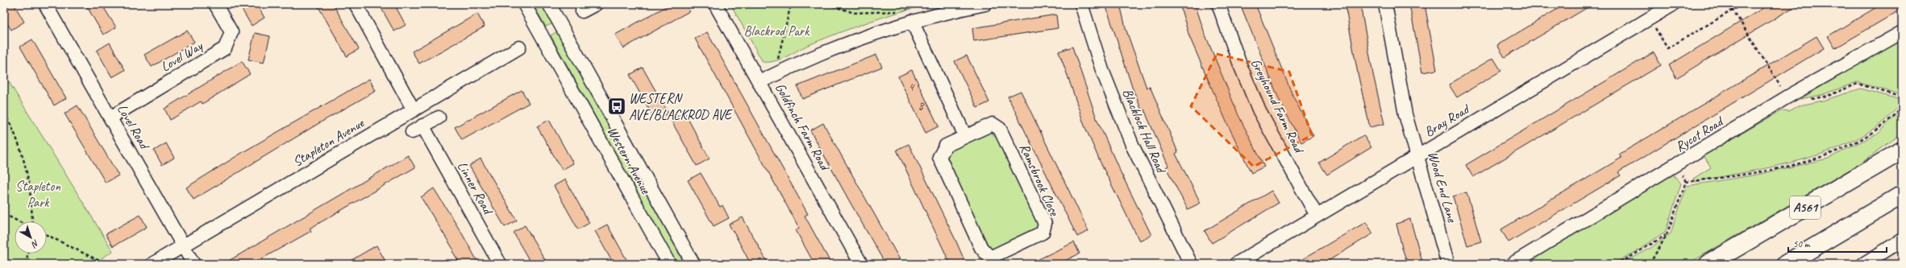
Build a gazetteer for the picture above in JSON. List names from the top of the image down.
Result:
{
  "streets": {
    "highway": ["A561"],
    "street": [
      "Lovel Way",
      "Greyhound Farm Road",
      "Bray Road",
      "Lovel Road",
      "Goldfinch Farm Road",
      "Blacklock Hall Road",
      "Rycot Road",
      "Stapleton Avenue",
      "Western Avenue",
      "Ramsbrook Close",
      "Wood End Lane",
      "Linner Road"
    ]
  },
  "crossings": [
    ["Lovel Way", "Lovel Road"],
    ["Greyhound Farm Road", "Bray Road"],
    ["Bray Road", "Wood End Lane"],
    ["Lovel Road", "Stapleton Avenue"]
  ],
  "parks": ["Blackrod Park", "Stapleton Park"],
  "places": {
    "bus stop": ["WESTERN AVE/BLACKROD AVE"]
  },
  "house_numbers": ["4", "8"],
  "scale_bar": "50 m",
  "north": "bottom right"
}
